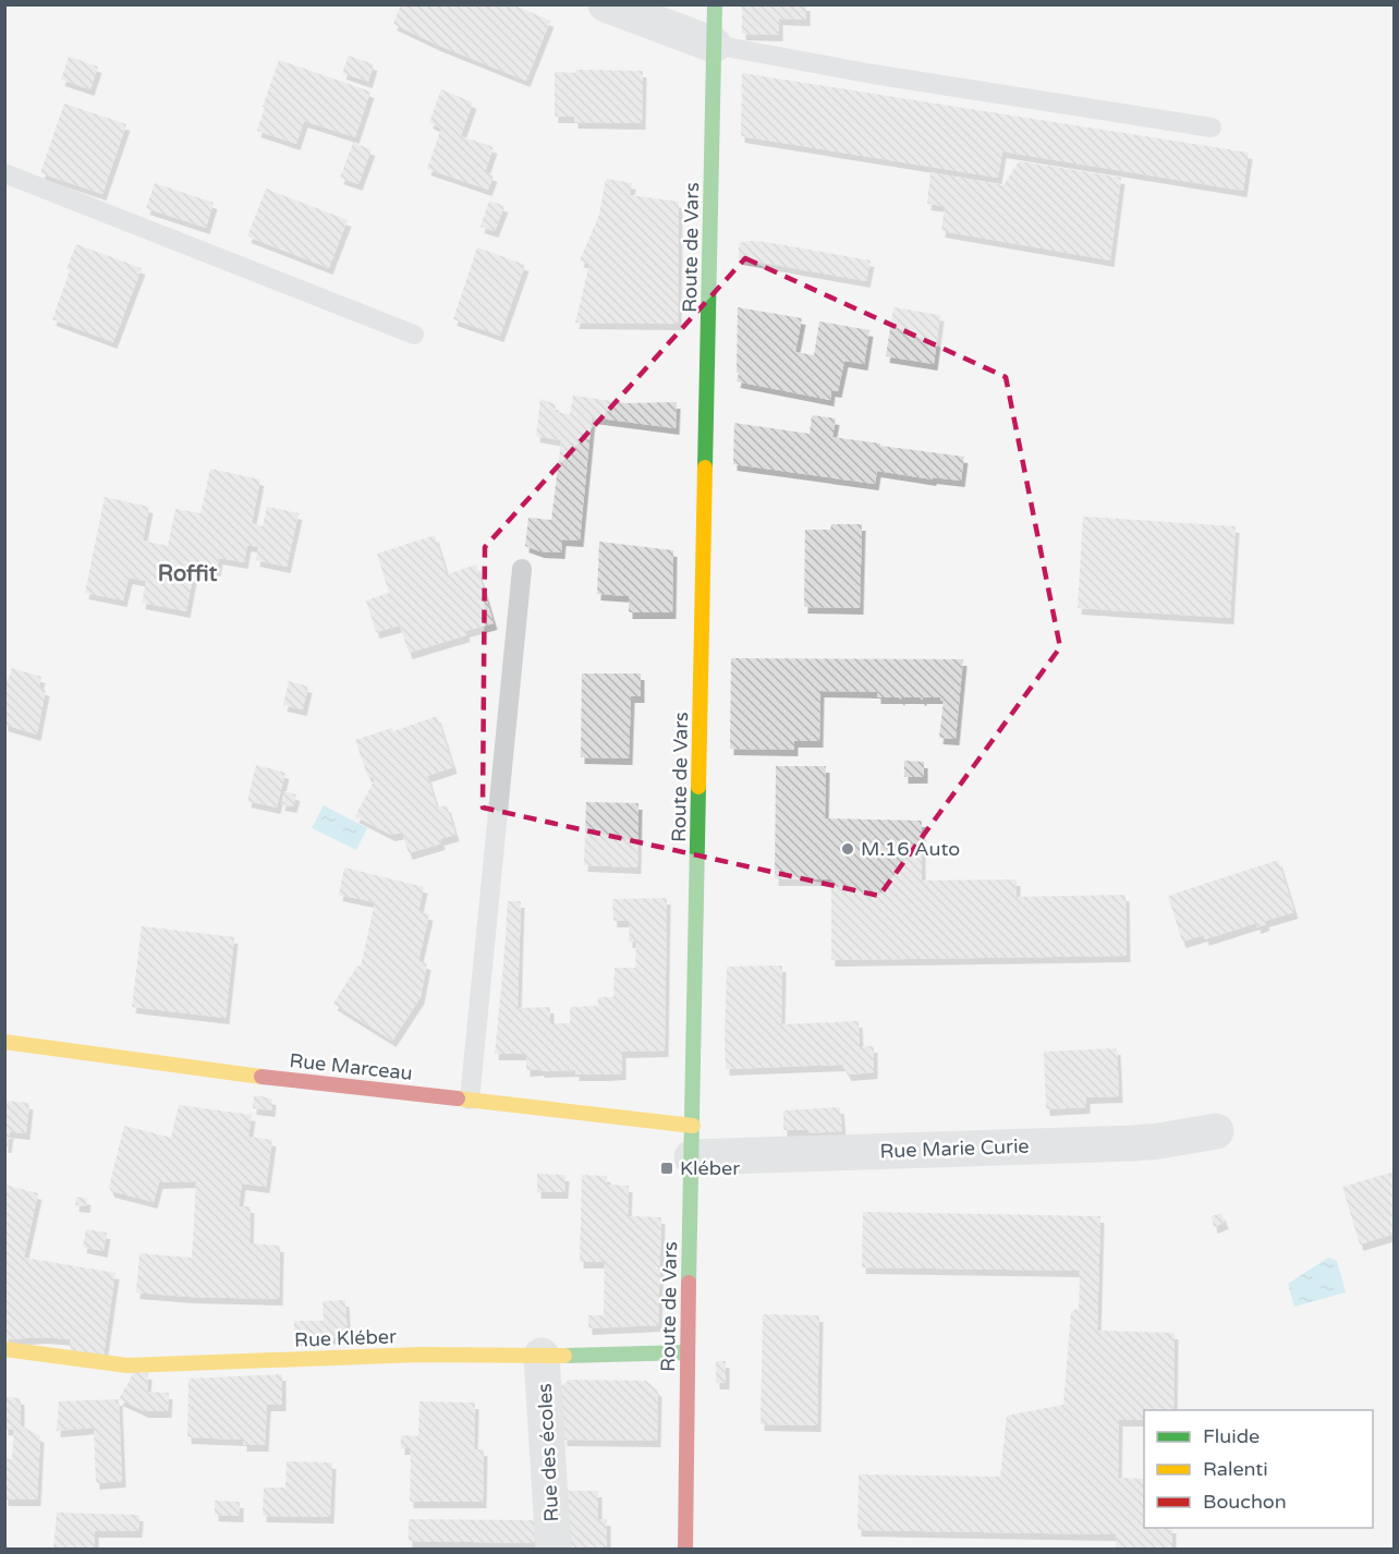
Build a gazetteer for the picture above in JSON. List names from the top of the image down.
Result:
{
  "streets": {
    "main road": ["Route de Vars", "Rue Marceau", "Rue Kléber"],
    "street": ["Rue Marie Curie", "Rue des écoles"]
  },
  "crossings": [
    ["Route de Vars", "Rue Marceau"],
    ["Route de Vars", "Rue Marie Curie"],
    ["Route de Vars", "Rue Kléber"],
    ["Rue Marceau", "Rue Marie Curie"],
    ["Rue Kléber", "Rue des écoles"]
  ],
  "districts": ["Roffit"],
  "places": {
    "other": ["M.16 Auto"],
    "transit": ["Kléber"]
  },
  "legend": ["Fluide", "Ralenti", "Bouchon"]
}
